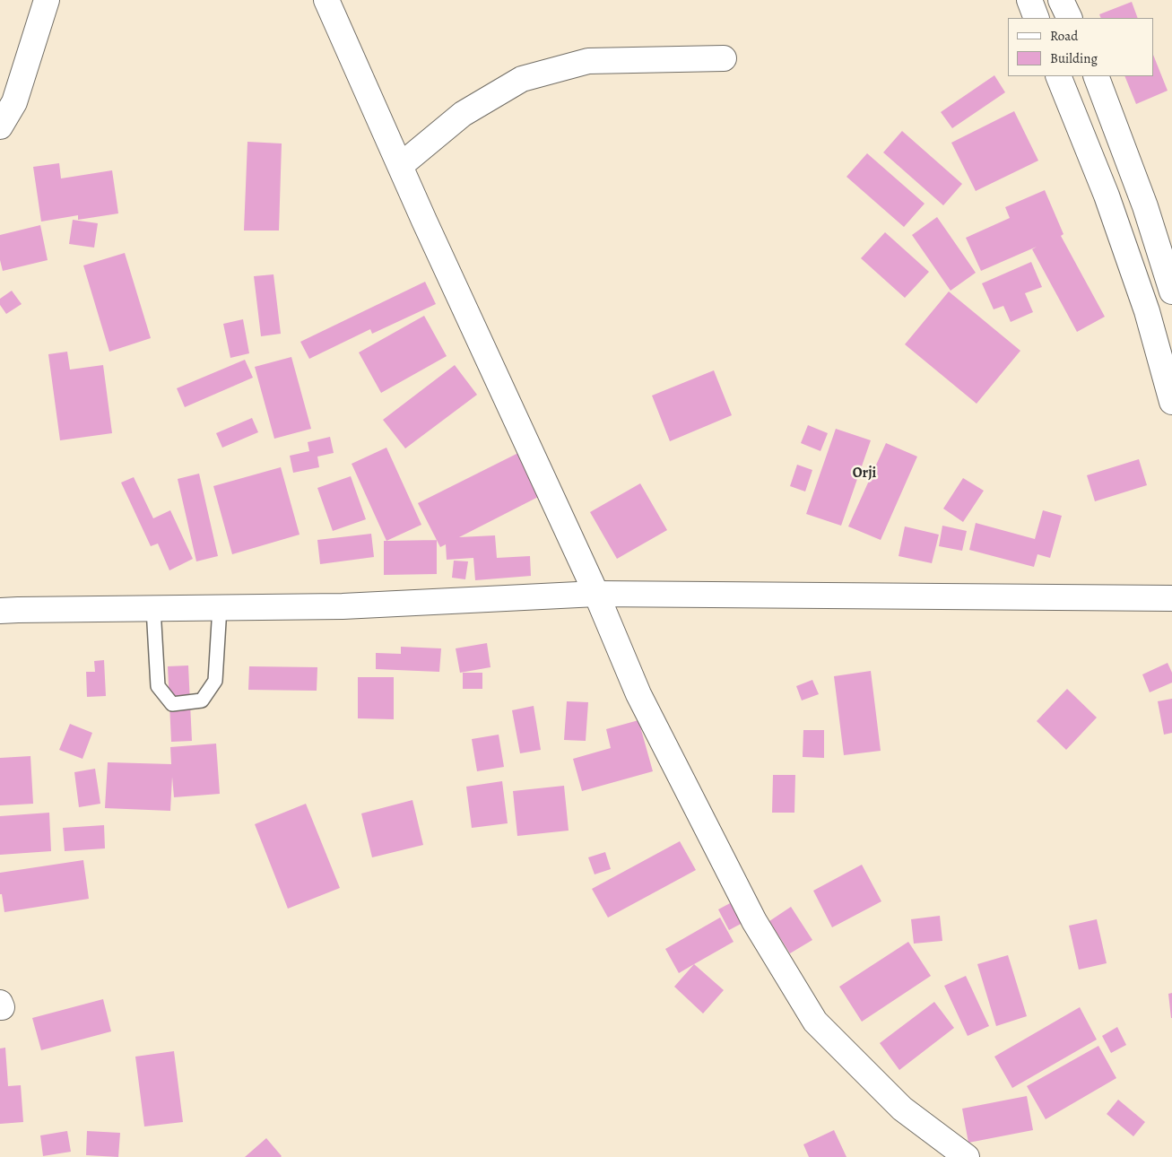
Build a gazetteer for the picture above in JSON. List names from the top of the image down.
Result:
{
  "districts": ["Orji"],
  "legend": ["Road", "Building"]
}
